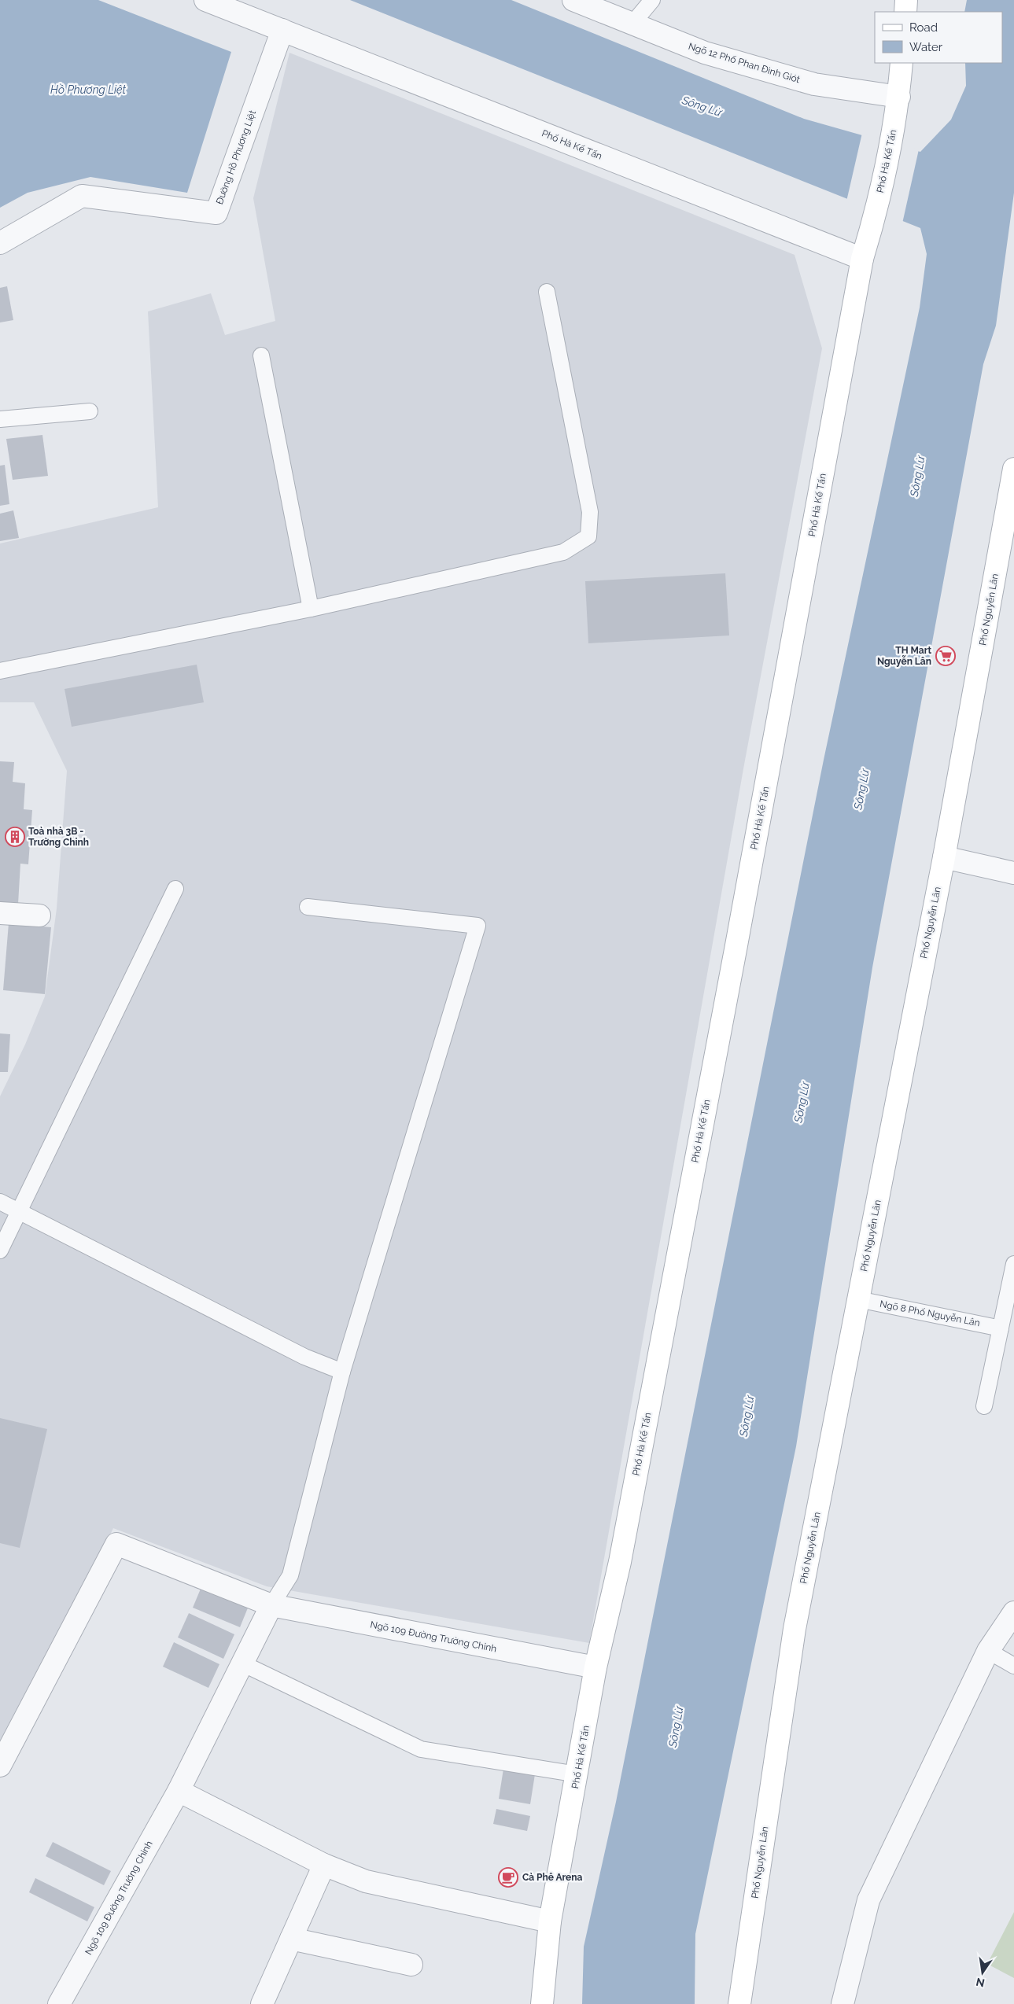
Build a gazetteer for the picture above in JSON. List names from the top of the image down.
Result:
{
  "streets": {
    "street": [
      "Ngõ 12 Phố Phan Đình Giót",
      "Phố Hà Kế Tấn",
      "Đường Hồ Phương Liệt",
      "Phố Nguyễn Lân",
      "Ngõ 109 Đường Trường Chinh"
    ],
    "lane": ["Ngõ 8 Phố Nguyễn Lân"]
  },
  "crossings": [
    ["Ngõ 12 Phố Phan Đình Giót", "Phố Hà Kế Tấn"],
    ["Phố Hà Kế Tấn", "Đường Hồ Phương Liệt"],
    ["Phố Hà Kế Tấn", "Ngõ 109 Đường Trường Chinh"],
    ["Phố Nguyễn Lân", "Ngõ 8 Phố Nguyễn Lân"]
  ],
  "water": ["Hồ Phương Liệt", "Sông Lừ"],
  "places": {
    "supermarket": ["TH Mart Nguyễn Lân"],
    "building": ["Toà nhà 3B - Trường Chinh"],
    "cafe": ["Cà Phê Arena"]
  },
  "legend": ["Road", "Water"],
  "north": "bottom"
}
